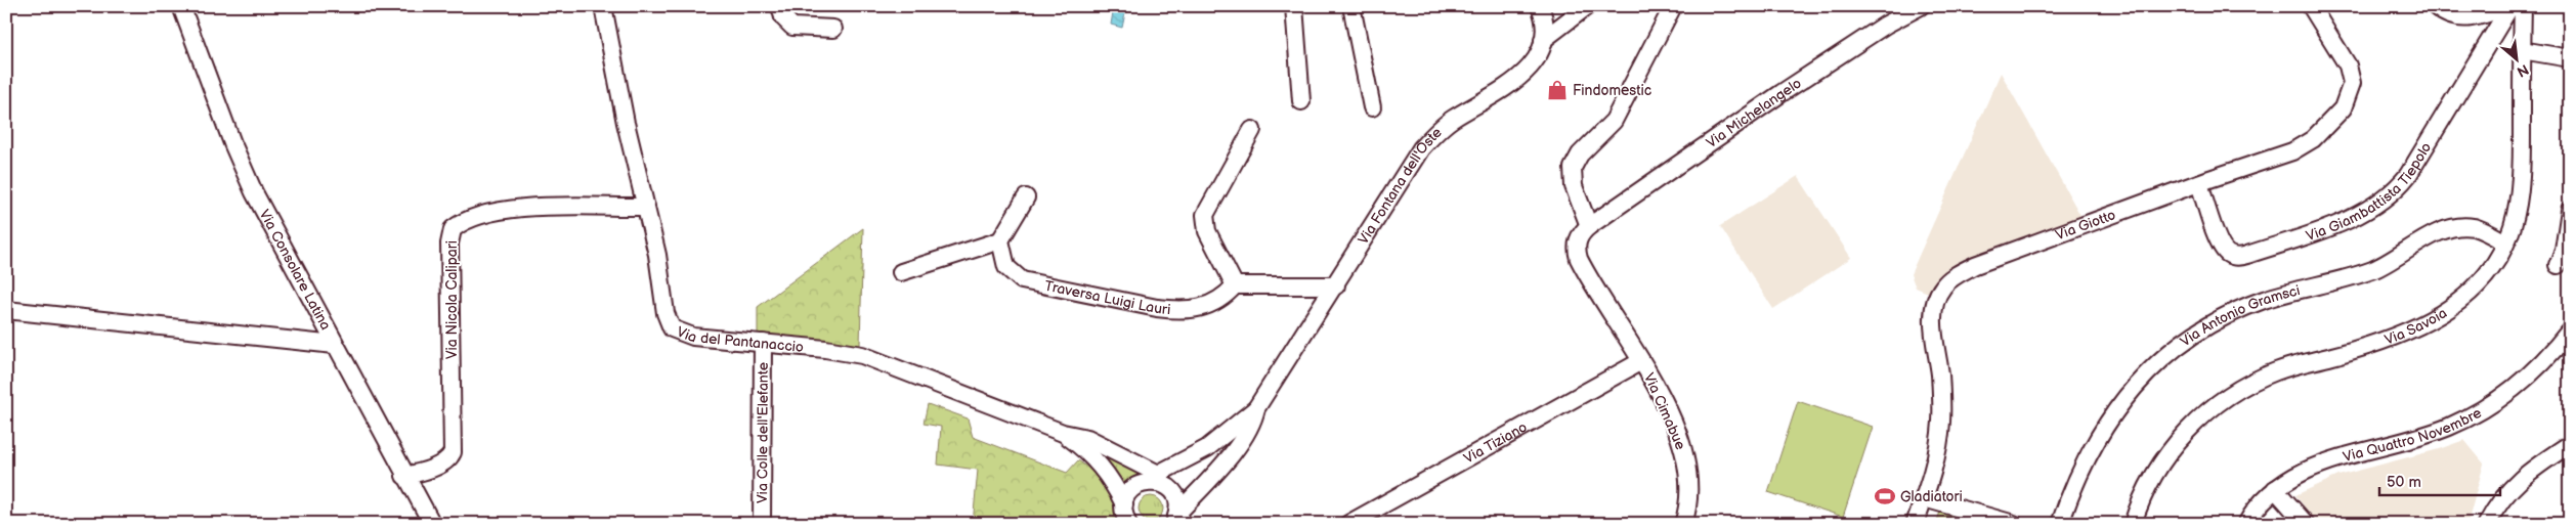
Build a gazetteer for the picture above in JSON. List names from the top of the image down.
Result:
{
  "streets": {
    "street": [
      "Via Michelangelo",
      "Via Fontana dell'Oste",
      "Via Giambattista Tiepolo",
      "Via Giotto",
      "Via Consolare Latina",
      "Traversa Luigi Lauri",
      "Via Nicola Calipari",
      "Via Antonio Gramsci",
      "Via Savoia",
      "Via del Pantanaccio",
      "Via Cimabue",
      "Via Colle dell'Elefante",
      "Via Quattro Novembre",
      "Via Tiziano"
    ]
  },
  "crossings": [
    ["Via Michelangelo", "Via Cimabue"],
    ["Via Fontana dell'Oste", "Via del Pantanaccio"],
    ["Via Giambattista Tiepolo", "Via Giotto"],
    ["Via Consolare Latina", "Via Nicola Calipari"],
    ["Via Nicola Calipari", "Via del Pantanaccio"],
    ["Via Antonio Gramsci", "Via Savoia"],
    ["Via del Pantanaccio", "Via Colle dell'Elefante"],
    ["Via Cimabue", "Via Tiziano"]
  ],
  "places": {
    "shop": ["Findomestic"],
    "sports": ["Gladiatori"]
  },
  "scale_bar": "50 m",
  "north": "bottom right"
}
